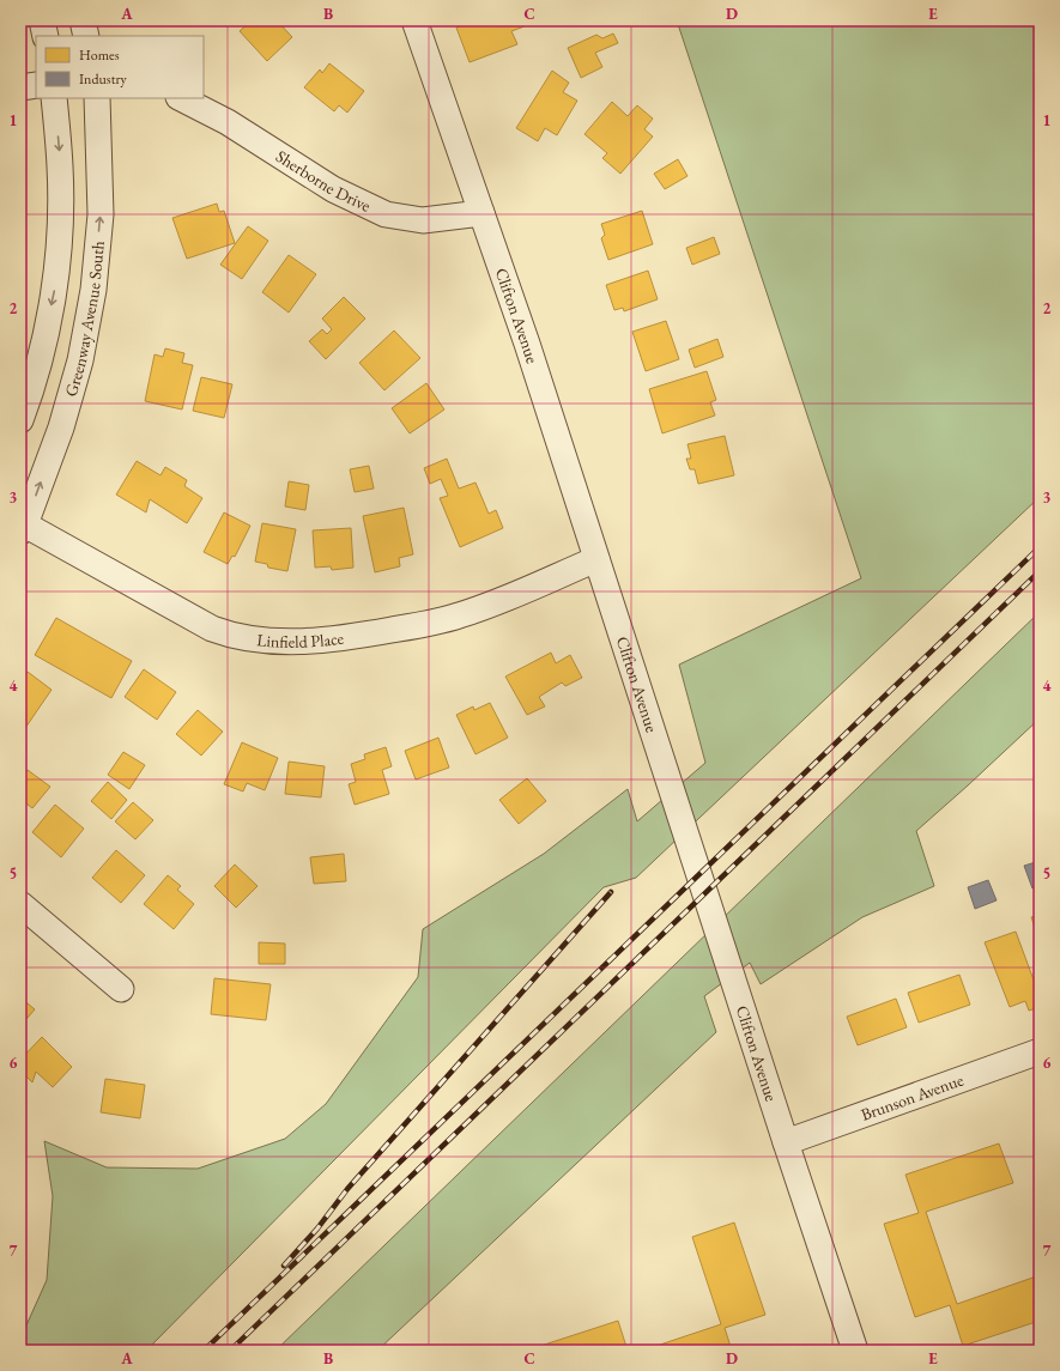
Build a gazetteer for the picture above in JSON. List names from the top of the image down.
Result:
{
  "streets": {
    "street": [
      "Sherborne Drive",
      "Clifton Avenue",
      "Greenway Avenue South",
      "Linfield Place",
      "Brunson Avenue"
    ]
  },
  "crossings": [
    ["Sherborne Drive", "Clifton Avenue"],
    ["Clifton Avenue", "Linfield Place"],
    ["Clifton Avenue", "Brunson Avenue"],
    ["Greenway Avenue South", "Linfield Place"]
  ],
  "legend": ["Homes", "Industry"],
  "grid": {
    "columns": [
      "A",
      "B",
      "C",
      "D",
      "E"
    ],
    "rows": [
      "1",
      "2",
      "3",
      "4",
      "5",
      "6",
      "7"
    ]
  }
}
